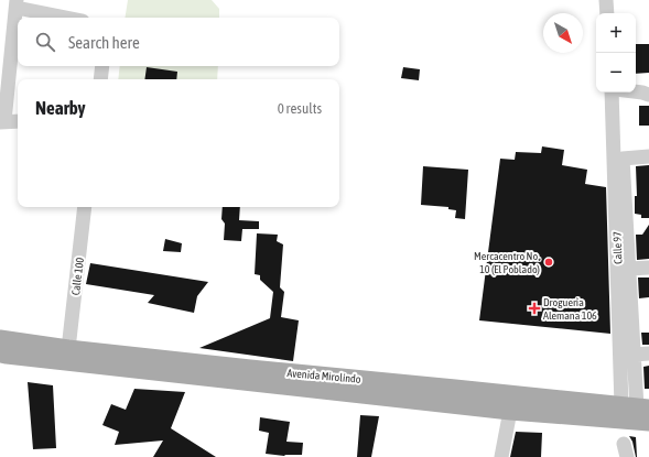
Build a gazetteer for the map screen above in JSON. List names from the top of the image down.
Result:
{
  "streets": {
    "main road": ["Avenida Mirolindo"],
    "street": ["Calle 97", "Calle 100"]
  },
  "crossings": [
    ["Calle 97", "Avenida Mirolindo"],
    ["Calle 100", "Avenida Mirolindo"]
  ],
  "places": {
    "other": ["Mercacentro No. 10 (El Poblado)"],
    "health": ["Droguería Alemana 106"]
  },
  "north": "bottom right",
  "page": {
    "map_buttons": ["+", "−"],
    "search": "Search here",
    "heading": ["Nearby", "0 results"]
  }
}
